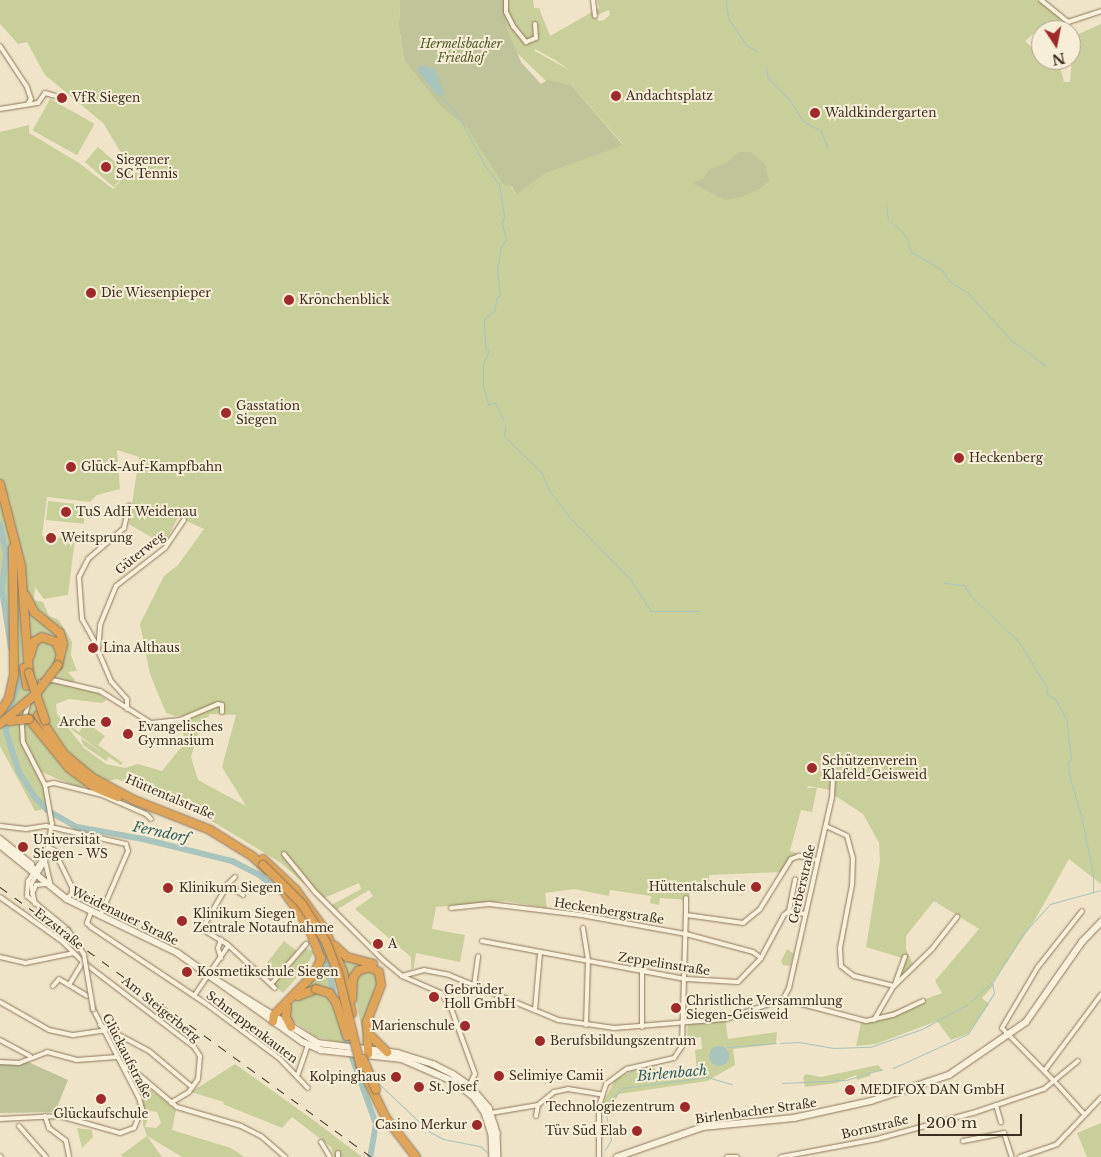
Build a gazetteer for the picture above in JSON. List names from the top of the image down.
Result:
{
  "streets": {
    "highway": ["Hüttentalstraße"],
    "main road": ["Weidenauer Straße", "Birlenbacher Straße"],
    "street": [
      "Güterweg",
      "Gerberstraße",
      "Heckenbergstraße",
      "Erzstraße",
      "Zeppelinstraße",
      "Am Steigerberg",
      "Schneppenkauten",
      "Glückaufstraße",
      "Bornstraße"
    ]
  },
  "crossings": [
    ["Heckenbergstraße", "Zeppelinstraße"],
    ["Weidenauer Straße", "Schneppenkauten"],
    ["Erzstraße", "Am Steigerberg"]
  ],
  "water": ["Ferndorf", "Birlenbach"],
  "parks": ["Hermelsbacher Friedhof"],
  "places": [
    "Andachtsplatz",
    "VfR Siegen",
    "Waldkindergarten",
    "Siegener SC Tennis",
    "Die Wiesenpieper",
    "Krönchenblick",
    "Gasstation Siegen",
    "Heckenberg",
    "Glück-Auf-Kampfbahn",
    "TuS AdH Weidenau",
    "Weitsprung",
    "Lina Althaus",
    "Arche",
    "Evangelisches Gymnasium",
    "Schützenverein Klafeld-Geisweid",
    "Universität Siegen - WS",
    "Hüttentalschule",
    "Klinikum Siegen",
    "Klinikum Siegen Zentrale Notaufnahme",
    "A",
    "Kosmetikschule Siegen",
    "Gebrüder Holl GmbH",
    "Christliche Versammlung Siegen-Geisweid",
    "Marienschule",
    "Berufsbildungszentrum",
    "Selimiye Camii",
    "Kolpinghaus",
    "St. Josef",
    "MEDIFOX DAN GmbH",
    "Glückaufschule",
    "Technologiezentrum",
    "Casino Merkur",
    "Tüv Süd Elab"
  ],
  "scale_bar": "200 m",
  "north": "bottom"
}
